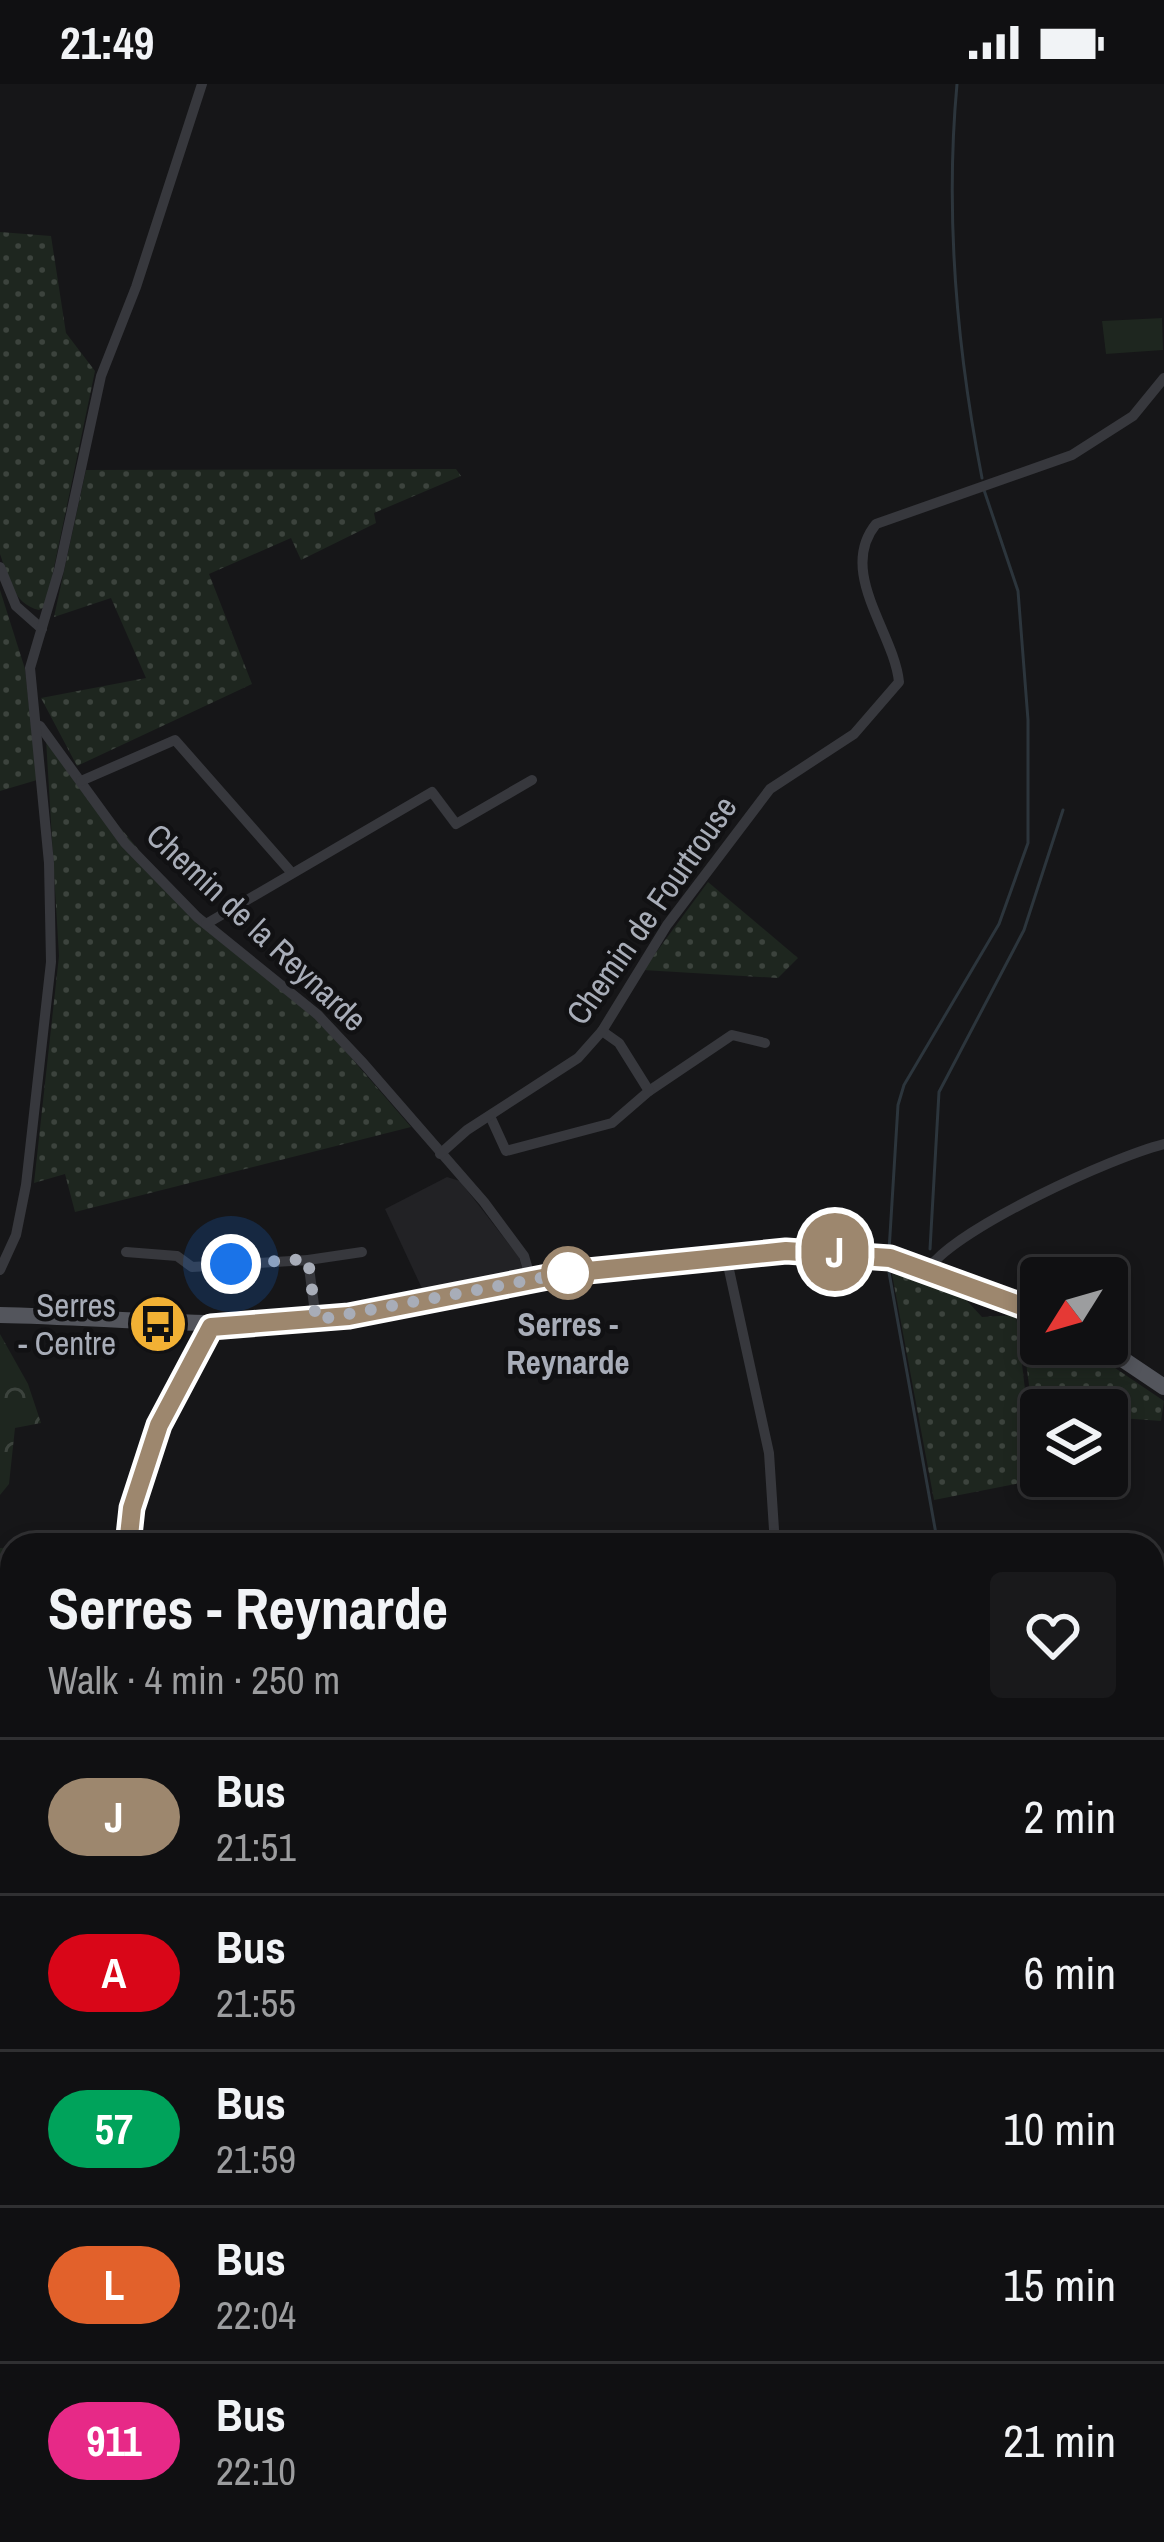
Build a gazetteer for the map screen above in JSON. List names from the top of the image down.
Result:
{
  "streets": {
    "street": ["Chemin de Fourtrouse", "Chemin de la Reynarde"]
  },
  "crossings": [
    ["Chemin de Fourtrouse", "Chemin de la Reynarde"]
  ],
  "places": {
    "other": ["Serres - Reynarde"],
    "bus stop": ["Serres - Centre"]
  },
  "lines": ["bus line J"],
  "north": "bottom left",
  "page": {
    "status": "21:49",
    "on_map": "J",
    "heading": ["Serres - Reynarde", "Walk · 4 min · 250 m"],
    "list": [
      {
        "mark": "J",
        "name": "Bus",
        "note": "21:51",
        "value": "2 min"
      },
      {
        "mark": "A",
        "name": "Bus",
        "note": "21:55",
        "value": "6 min"
      },
      {
        "mark": "57",
        "name": "Bus",
        "note": "21:59",
        "value": "10 min"
      },
      {
        "mark": "L",
        "name": "Bus",
        "note": "22:04",
        "value": "15 min"
      },
      {
        "mark": "911",
        "name": "Bus",
        "note": "22:10",
        "value": "21 min"
      }
    ]
  }
}
